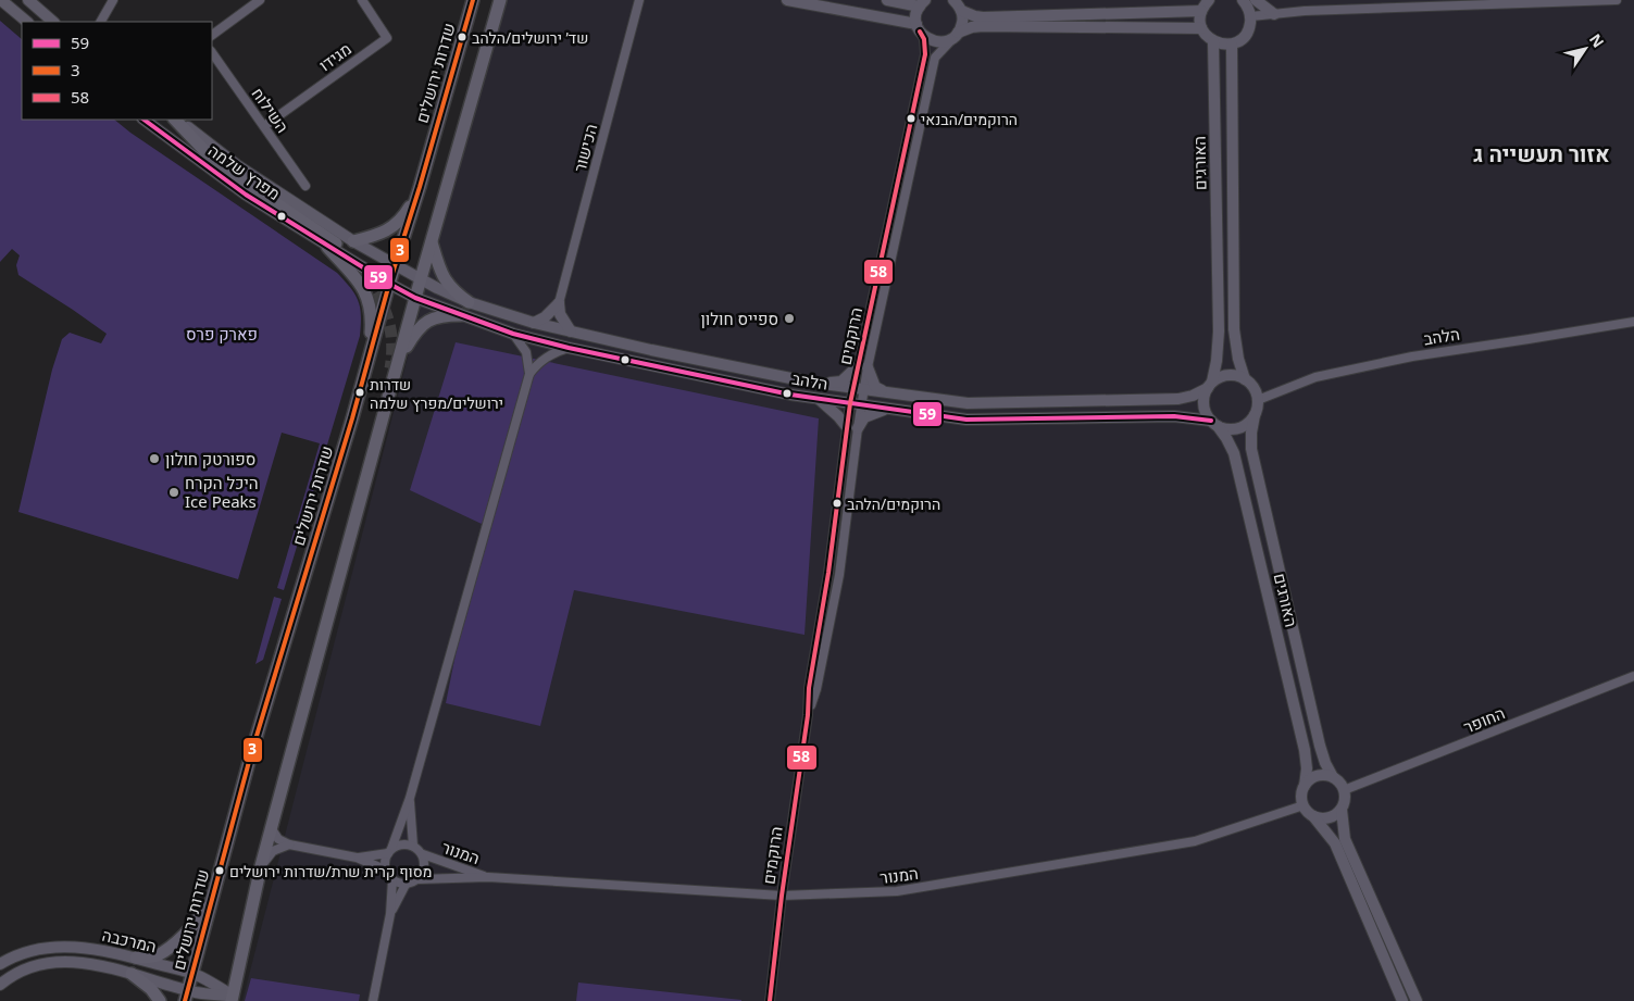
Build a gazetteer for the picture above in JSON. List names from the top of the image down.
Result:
{
  "streets": {
    "main road": ["שדרות ירושלים"],
    "street": [
      "מגידו",
      "השילוח",
      "הכישור",
      "האורגים",
      "מפרץ שלמה",
      "הרוקמים",
      "הלהב",
      "החופר",
      "המנור",
      "המרכבה"
    ]
  },
  "crossings": [
    ["מגידו", "השילוח"],
    ["שדרות ירושלים", "מפרץ שלמה"],
    ["שדרות ירושלים", "המרכבה"],
    ["האורגים", "הלהב"],
    ["האורגים", "החופר"],
    ["האורגים", "המנור"],
    ["מפרץ שלמה", "הלהב"],
    ["הרוקמים", "הלהב"],
    ["הרוקמים", "המנור"],
    ["החופר", "המנור"]
  ],
  "districts": ["אזור תעשייה ג"],
  "parks": ["פארק פרס"],
  "places": [
    "שד׳ ירושלים/הלהב",
    "הרוקמים/הבנאי",
    "ספייס חולון",
    "שדרות ירושלים/מפרץ שלמה",
    "ספורטק חולון",
    "היכל הקרח Ice Peaks",
    "הרוקמים/הלהב",
    "מסוף קרית שרת/שדרות ירושלים"
  ],
  "lines": ["transit line 3", "transit line 58", "transit line 59"],
  "legend": ["59", "3", "58"],
  "north": "top right"
}
